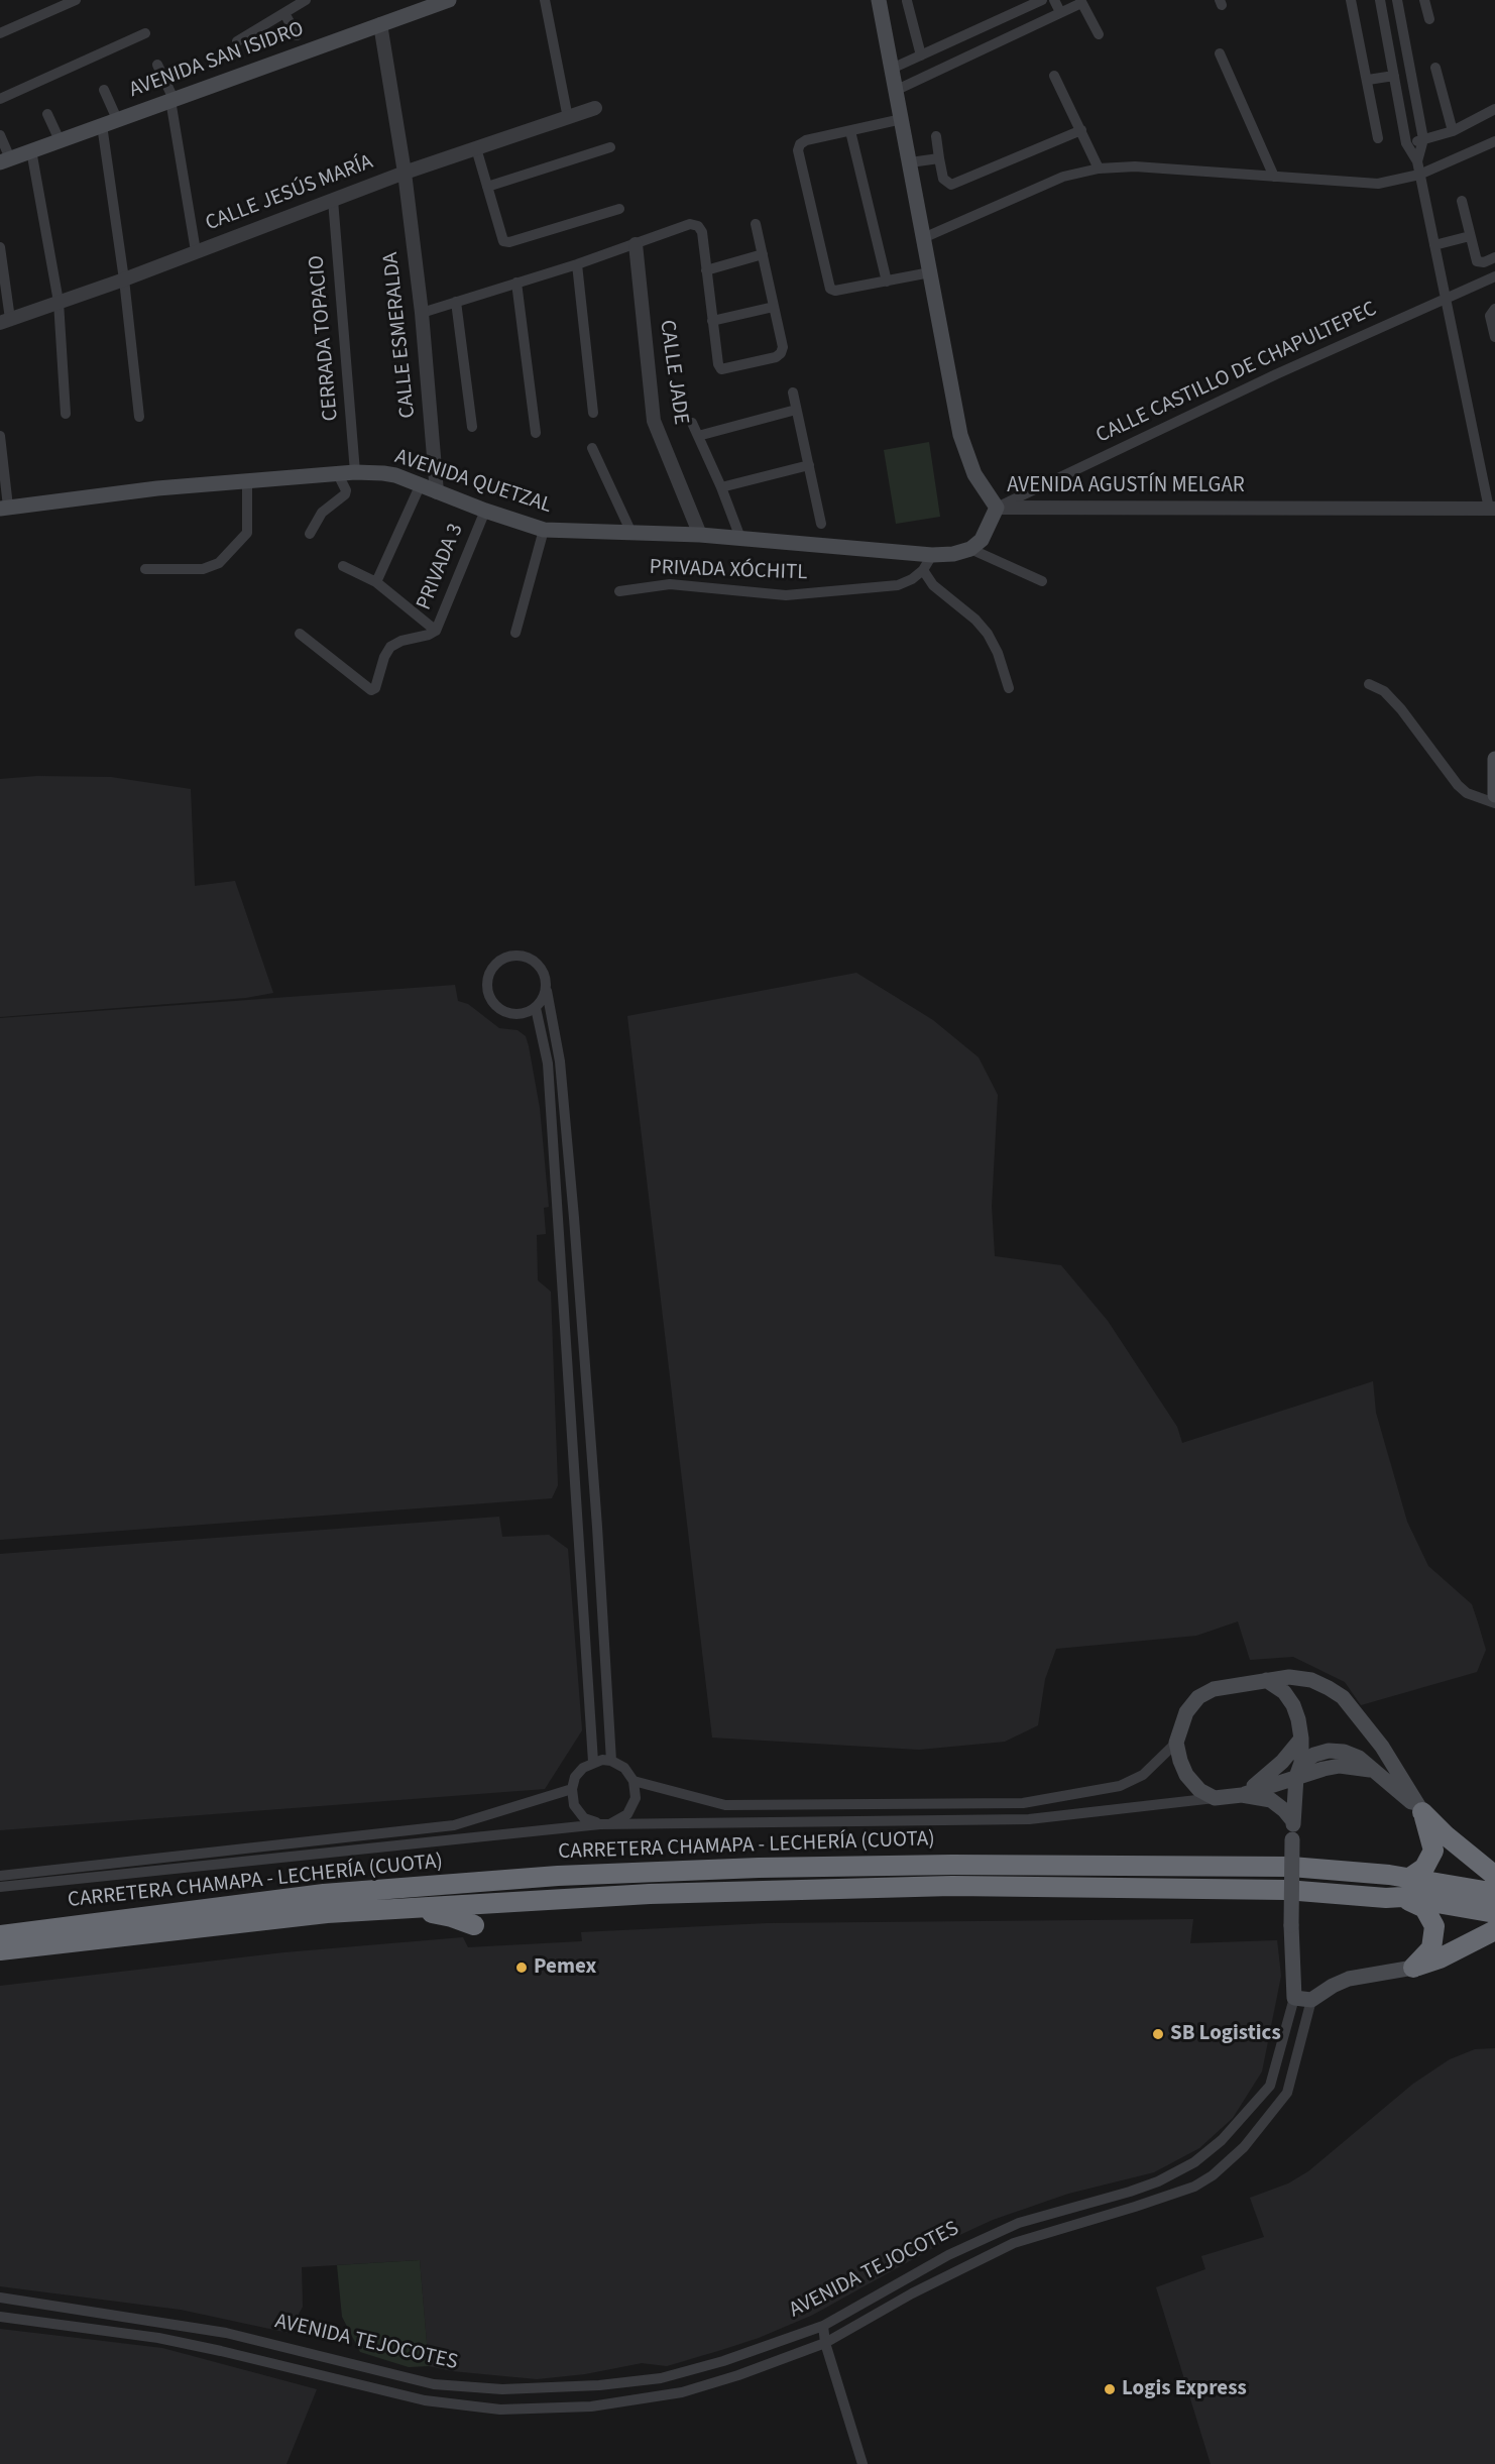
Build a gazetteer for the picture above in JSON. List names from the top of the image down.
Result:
{
  "streets": {
    "highway": ["CARRETERA CHAMAPA - LECHERÍA (CUOTA)"],
    "main road": [
      "AVENIDA SAN ISIDRO",
      "AVENIDA QUETZAL",
      "AVENIDA AGUSTÍN MELGAR",
      "AVENIDA TEJOCOTES"
    ],
    "street": [
      "CALLE JESÚS MARÍA",
      "CALLE ESMERALDA",
      "CERRADA TOPACIO",
      "CALLE JADE",
      "CALLE CASTILLO DE CHAPULTEPEC",
      "PRIVADA 3",
      "PRIVADA XÓCHITL"
    ]
  },
  "crossings": [
    ["AVENIDA SAN ISIDRO", "CALLE ESMERALDA"],
    ["CALLE JESÚS MARÍA", "CALLE ESMERALDA"],
    ["CALLE JESÚS MARÍA", "CERRADA TOPACIO"],
    ["CALLE ESMERALDA", "AVENIDA QUETZAL"],
    ["CERRADA TOPACIO", "AVENIDA QUETZAL"],
    ["CALLE JADE", "AVENIDA QUETZAL"],
    ["CALLE CASTILLO DE CHAPULTEPEC", "AVENIDA AGUSTÍN MELGAR"],
    ["AVENIDA QUETZAL", "PRIVADA 3"],
    ["AVENIDA QUETZAL", "PRIVADA XÓCHITL"]
  ],
  "places": ["Pemex", "SB Logistics", "Logis Express"]
}
